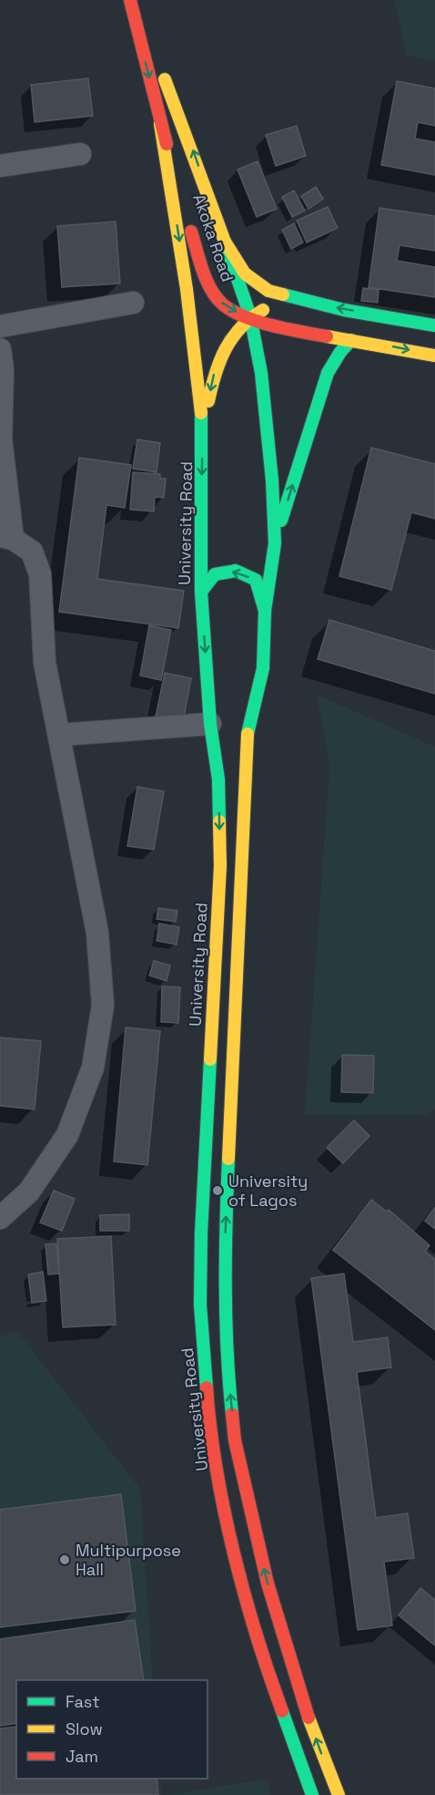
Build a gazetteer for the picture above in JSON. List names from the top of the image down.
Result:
{
  "streets": {
    "main road": ["Akoka Road", "University Road"]
  },
  "crossings": [
    ["Akoka Road", "University Road"]
  ],
  "places": ["University of Lagos", "Multipurpose Hall"],
  "legend": ["Fast", "Slow", "Jam"]
}
